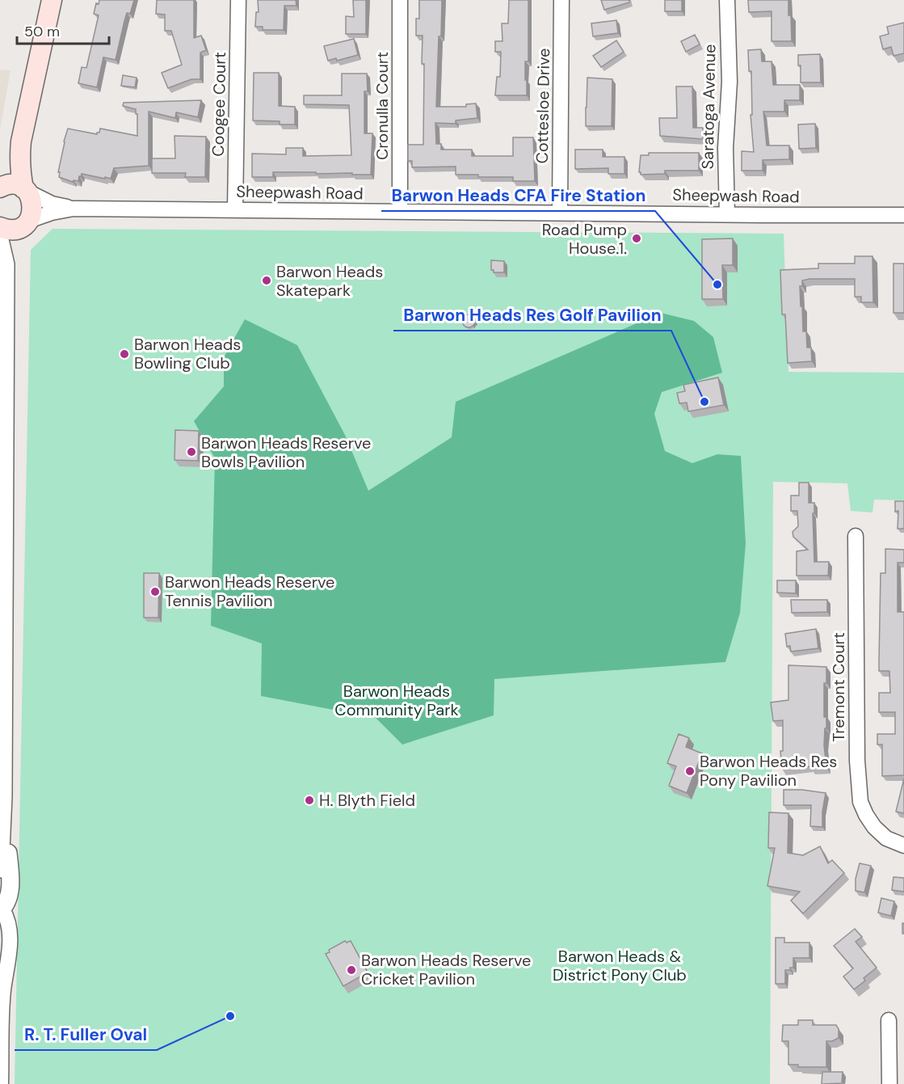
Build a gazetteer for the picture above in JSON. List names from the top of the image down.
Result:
{
  "streets": {
    "street": [
      "Coogee Court",
      "Cronulla Court",
      "Cottesloe Drive",
      "Saratoga Avenue",
      "Sheepwash Road",
      "Tremont Court"
    ]
  },
  "crossings": [
    ["Coogee Court", "Sheepwash Road"],
    ["Cronulla Court", "Sheepwash Road"],
    ["Cottesloe Drive", "Sheepwash Road"],
    ["Saratoga Avenue", "Sheepwash Road"]
  ],
  "parks": ["Barwon Heads Community Park", "Barwon Heads & District Pony Club"],
  "places": [
    "Road Pump House.1.",
    "Barwon Heads Skatepark",
    "Barwon Heads CFA Fire Station",
    "Barwon Heads Bowling Club",
    "Barwon Heads Res Golf Pavilion",
    "Barwon Heads Reserve Bowls Pavilion",
    "Barwon Heads Reserve Tennis Pavilion",
    "Barwon Heads Res Pony Pavilion",
    "H. Blyth Field",
    "Barwon Heads Reserve Cricket Pavilion",
    "R. T. Fuller Oval"
  ],
  "scale_bar": "50 m"
}
